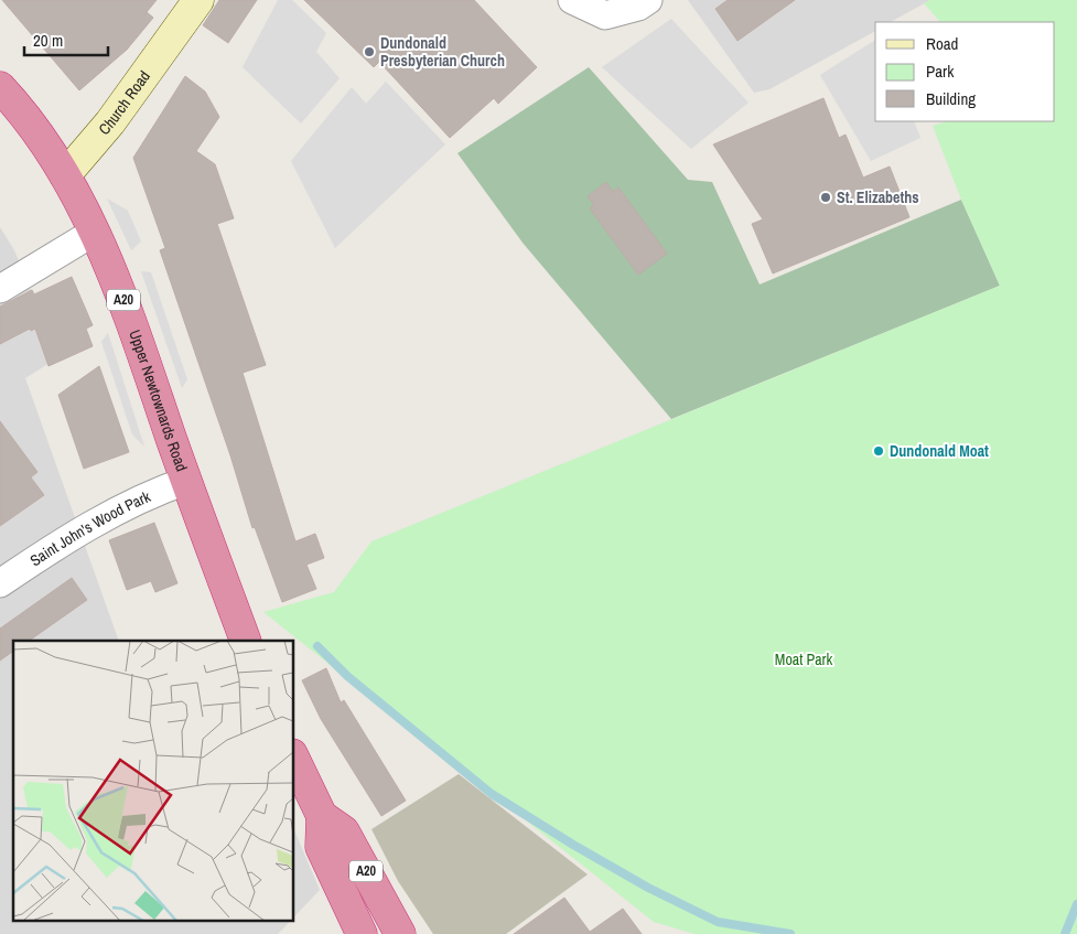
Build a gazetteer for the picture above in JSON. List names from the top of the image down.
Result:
{
  "streets": {
    "highway": ["A20", "Upper Newtownards Road"],
    "street": ["Church Road", "Saint John's Wood Park"]
  },
  "crossings": [
    ["Church Road", "Upper Newtownards Road"],
    ["Upper Newtownards Road", "Saint John's Wood Park"]
  ],
  "parks": ["Moat Park"],
  "places": ["Dundonald Presbyterian Church", "St. Elizabeths", "Dundonald Moat"],
  "legend": ["Road", "Park", "Building"],
  "scale_bar": "20 m"
}
